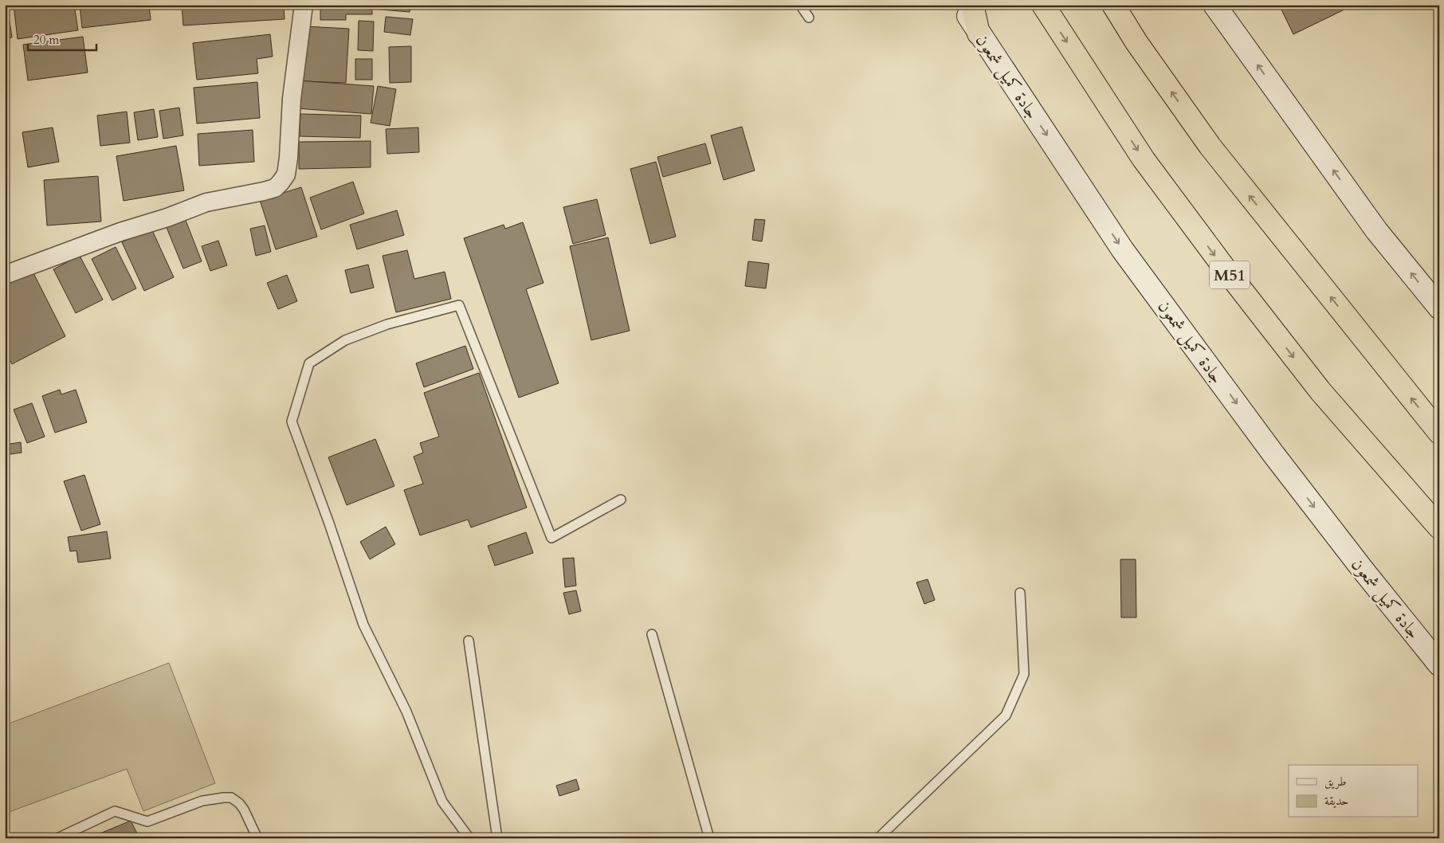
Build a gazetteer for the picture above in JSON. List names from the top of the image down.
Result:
{
  "streets": {
    "highway": ["M51"],
    "main road": ["جادة كميل شمعون"]
  },
  "one_way": ["جادة كميل شمعون"],
  "legend": ["طريق", "حديقة"],
  "scale_bar": "20 m"
}
